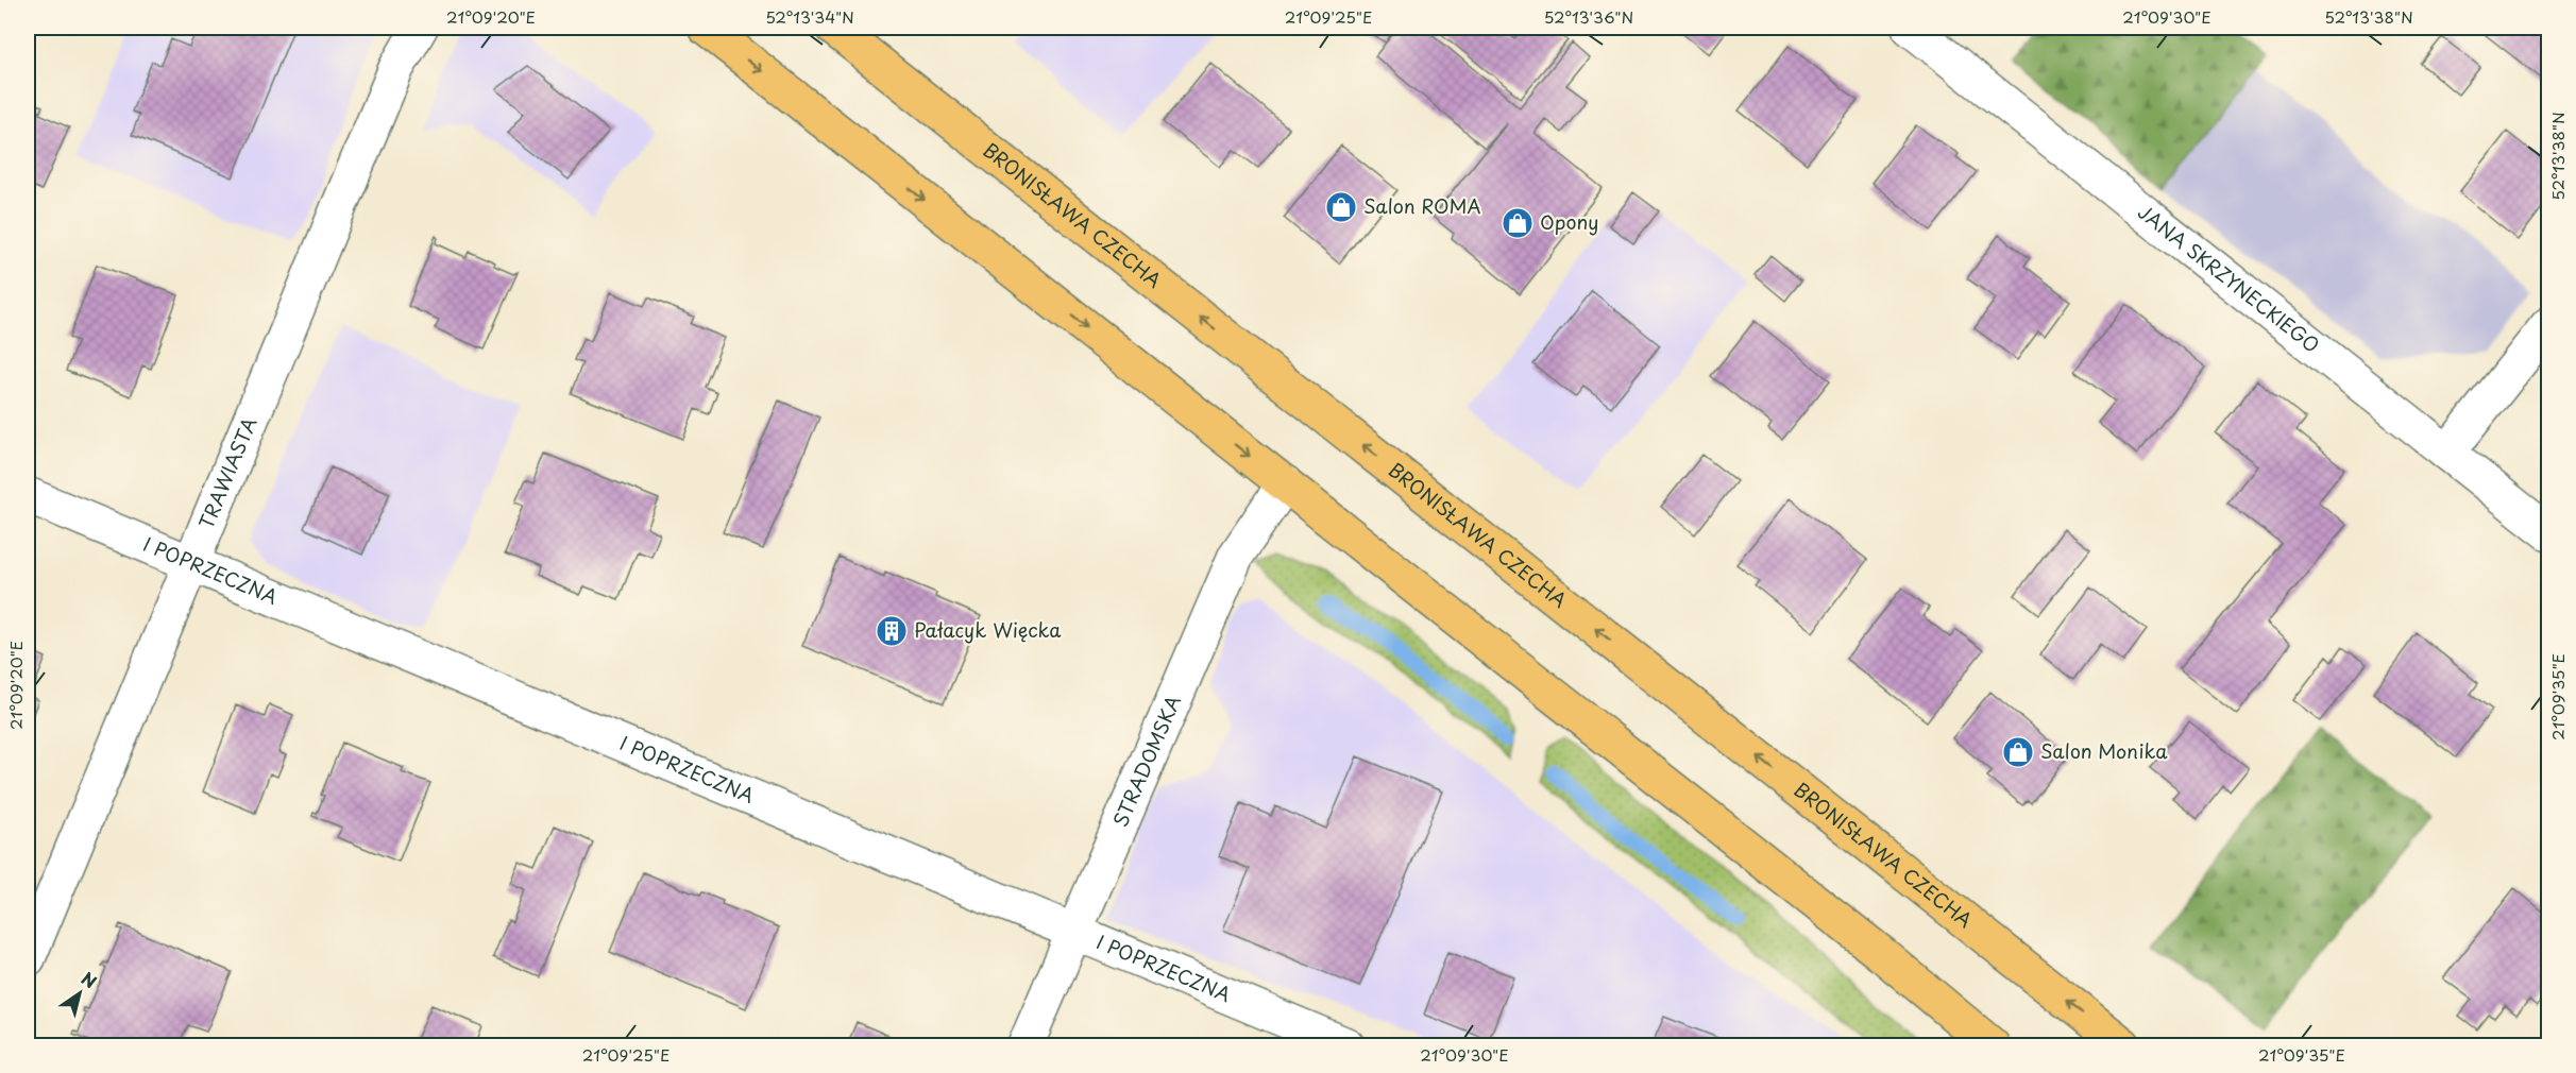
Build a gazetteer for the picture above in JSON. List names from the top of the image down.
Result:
{
  "streets": {
    "main road": ["BRONISŁAWA CZECHA"],
    "street": [
      "JANA SKRZYNECKIEGO",
      "TRAWIASTA",
      "I POPRZECZNA",
      "STRADOMSKA"
    ]
  },
  "crossings": [
    ["TRAWIASTA", "I POPRZECZNA"],
    ["I POPRZECZNA", "STRADOMSKA"]
  ],
  "places": {
    "shop": ["Salon ROMA", "Opony", "Salon Monika"],
    "building": ["Pałacyk Więcka"]
  },
  "north": "top right",
  "coordinates": [
    "21°09'20\"E",
    "52°13'34\"N",
    "21°09'25\"E",
    "52°13'36\"N",
    "21°09'30\"E",
    "52°13'38\"N",
    "21°09'35\"E"
  ]
}
